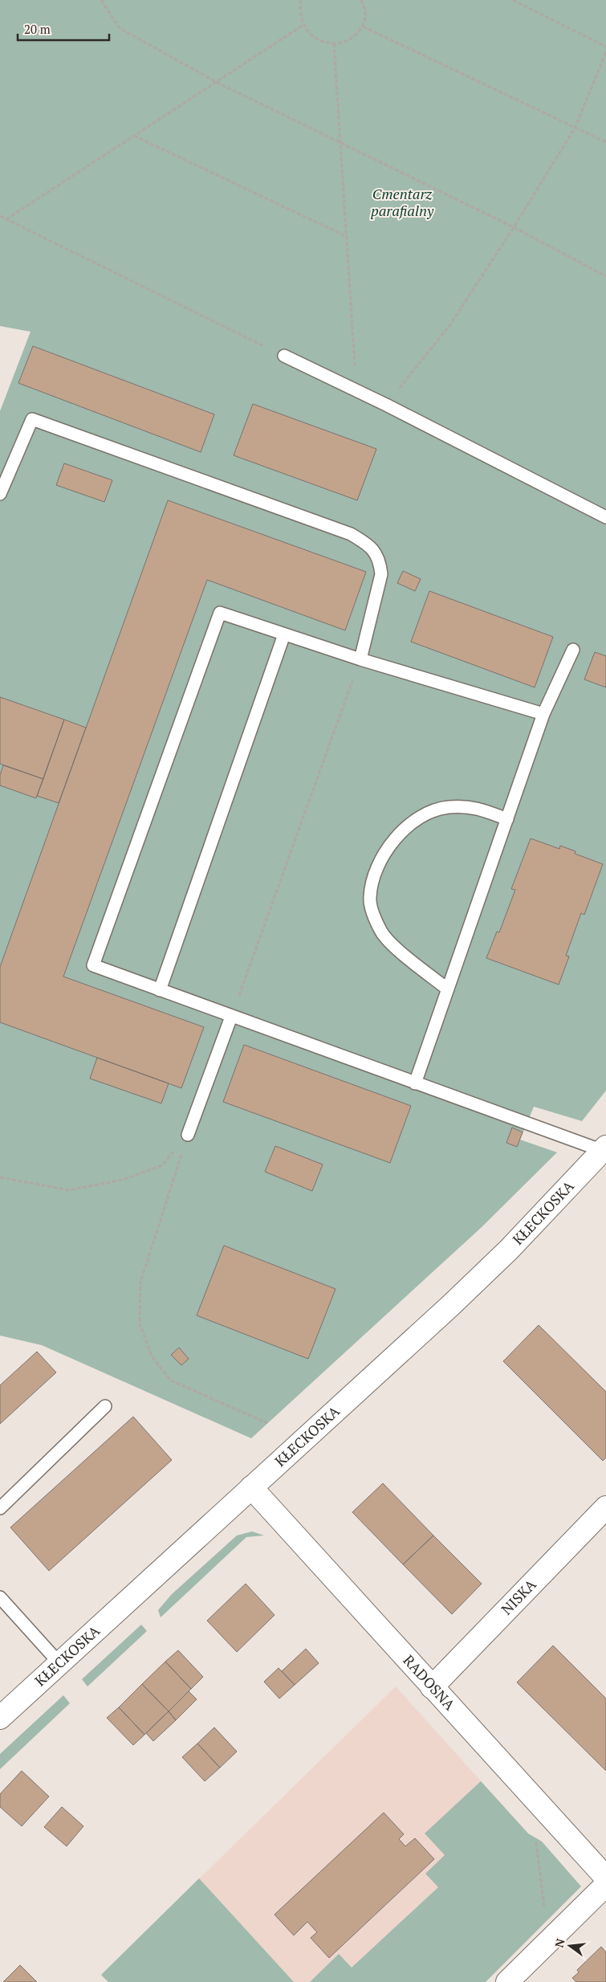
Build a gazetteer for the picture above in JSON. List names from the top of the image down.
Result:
{
  "streets": {
    "street": ["KŁECKOSKA", "NISKA", "RADOSNA"]
  },
  "crossings": [
    ["KŁECKOSKA", "RADOSNA"],
    ["NISKA", "RADOSNA"]
  ],
  "parks": ["Cmentarz parafialny"],
  "scale_bar": "20 m",
  "north": "left"
}
